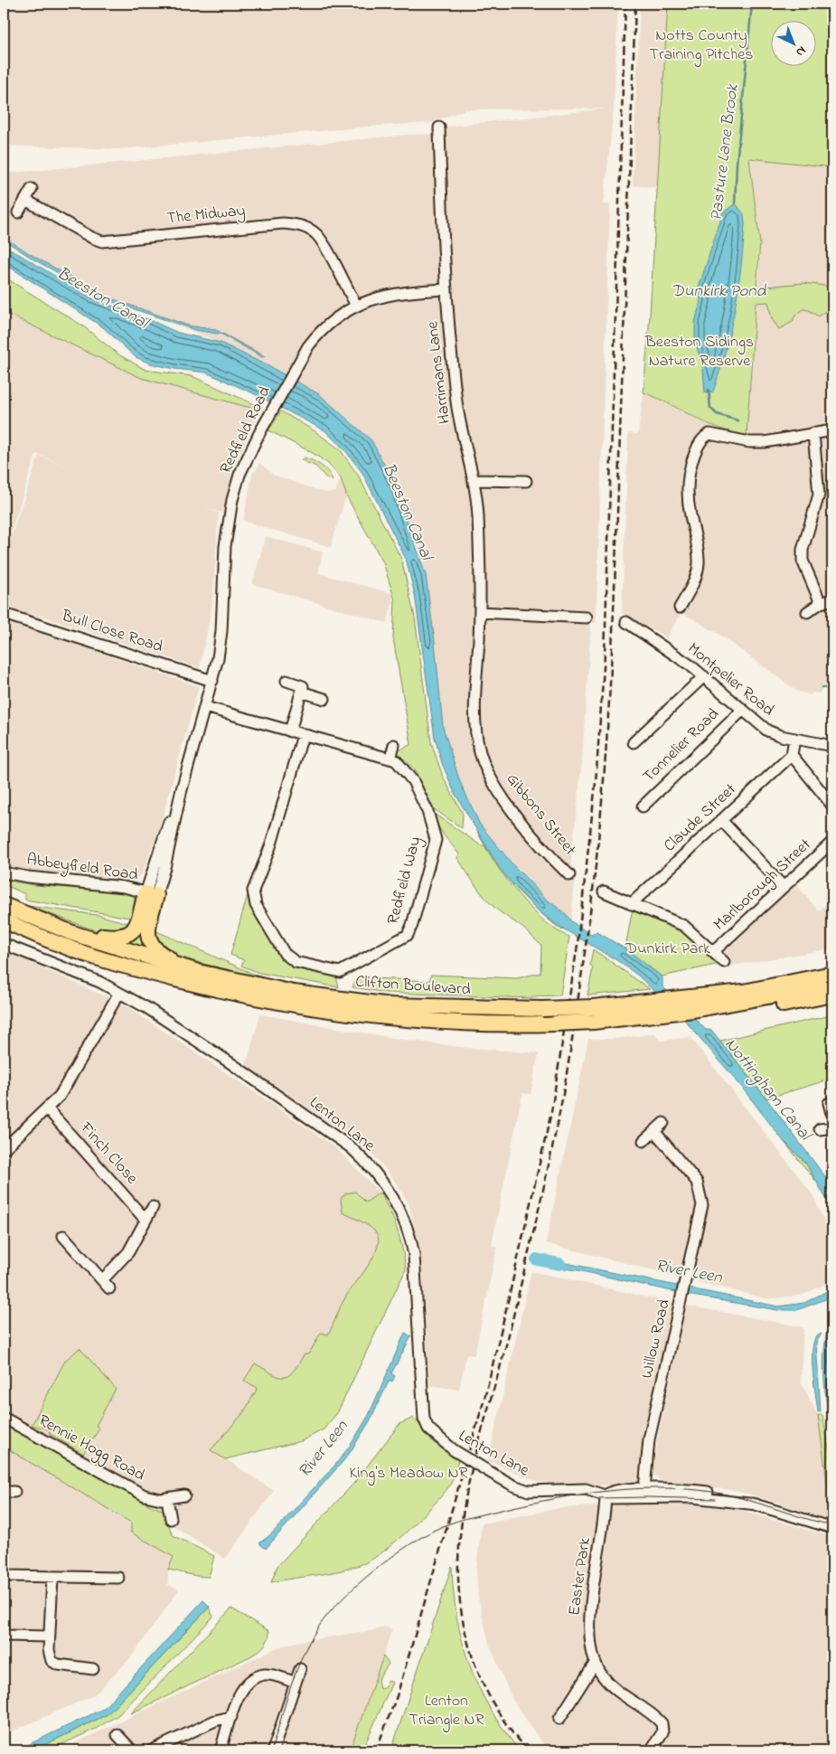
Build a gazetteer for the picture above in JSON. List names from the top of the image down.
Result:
{
  "streets": {
    "highway": ["Clifton Boulevard"],
    "street": [
      "The Midway",
      "Harrimans Lane",
      "Redfield Road",
      "Bull Close Road",
      "Montpelier Road",
      "Tonnelier Road",
      "Gibbons Street",
      "Claude Street",
      "Abbeyfield Road",
      "Redfield Way",
      "Marlborough Street",
      "Lenton Lane",
      "Finch Close",
      "Willow Road",
      "Rennie Hogg Road",
      "Easter Park"
    ]
  },
  "crossings": [
    ["The Midway", "Redfield Road"],
    ["Harrimans Lane", "Redfield Road"],
    ["Harrimans Lane", "Gibbons Street"],
    ["Redfield Road", "Bull Close Road"],
    ["Redfield Road", "Abbeyfield Road"],
    ["Redfield Road", "Redfield Way"],
    ["Montpelier Road", "Tonnelier Road"],
    ["Lenton Lane", "Willow Road"],
    ["Lenton Lane", "Easter Park"]
  ],
  "water": [
    "Pasture Lane Brook",
    "Dunkirk Pond",
    "Beeston Canal",
    "Nottingham Canal",
    "River Leen"
  ],
  "parks": [
    "Notts County Training Pitches",
    "Beeston Sidings Nature Reserve",
    "Dunkirk Park",
    "King's Meadow NR",
    "Lenton Triangle NR"
  ],
  "north": "bottom right"
}
